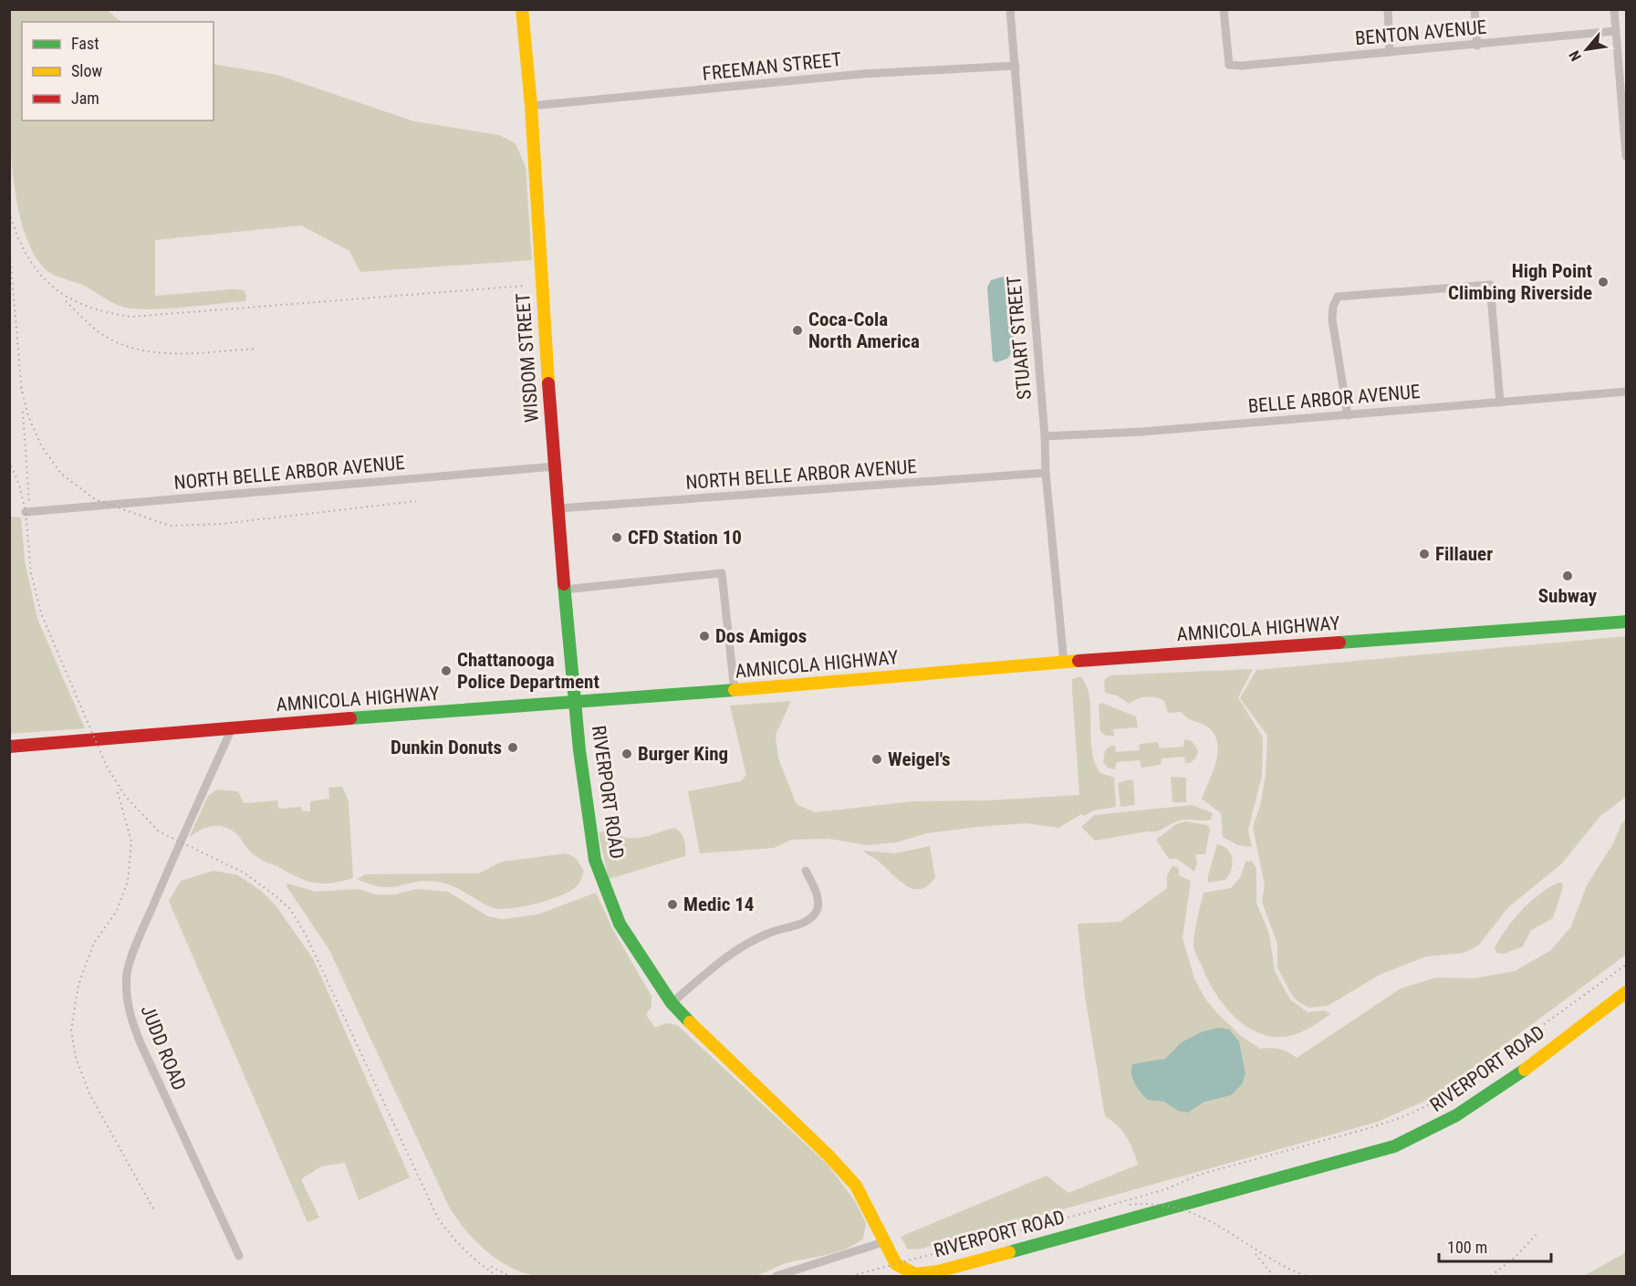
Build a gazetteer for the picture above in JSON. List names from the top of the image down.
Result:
{
  "streets": {
    "street": [
      "BENTON AVENUE",
      "FREEMAN STREET",
      "STUART STREET",
      "WISDOM STREET",
      "BELLE ARBOR AVENUE",
      "NORTH BELLE ARBOR AVENUE",
      "AMNICOLA HIGHWAY",
      "RIVERPORT ROAD",
      "JUDD ROAD"
    ]
  },
  "crossings": [
    ["FREEMAN STREET", "STUART STREET"],
    ["FREEMAN STREET", "WISDOM STREET"],
    ["STUART STREET", "BELLE ARBOR AVENUE"],
    ["STUART STREET", "NORTH BELLE ARBOR AVENUE"],
    ["STUART STREET", "AMNICOLA HIGHWAY"],
    ["WISDOM STREET", "NORTH BELLE ARBOR AVENUE"],
    ["WISDOM STREET", "AMNICOLA HIGHWAY"],
    ["WISDOM STREET", "RIVERPORT ROAD"],
    ["AMNICOLA HIGHWAY", "RIVERPORT ROAD"],
    ["AMNICOLA HIGHWAY", "JUDD ROAD"]
  ],
  "places": [
    "High Point Climbing Riverside",
    "Coca-Cola North America",
    "CFD Station 10",
    "Fillauer",
    "Subway",
    "Dos Amigos",
    "Chattanooga Police Department",
    "Dunkin Donuts",
    "Burger King",
    "Weigel's",
    "Medic 14"
  ],
  "legend": ["Fast", "Slow", "Jam"],
  "scale_bar": "100 m",
  "north": "bottom left"
}
